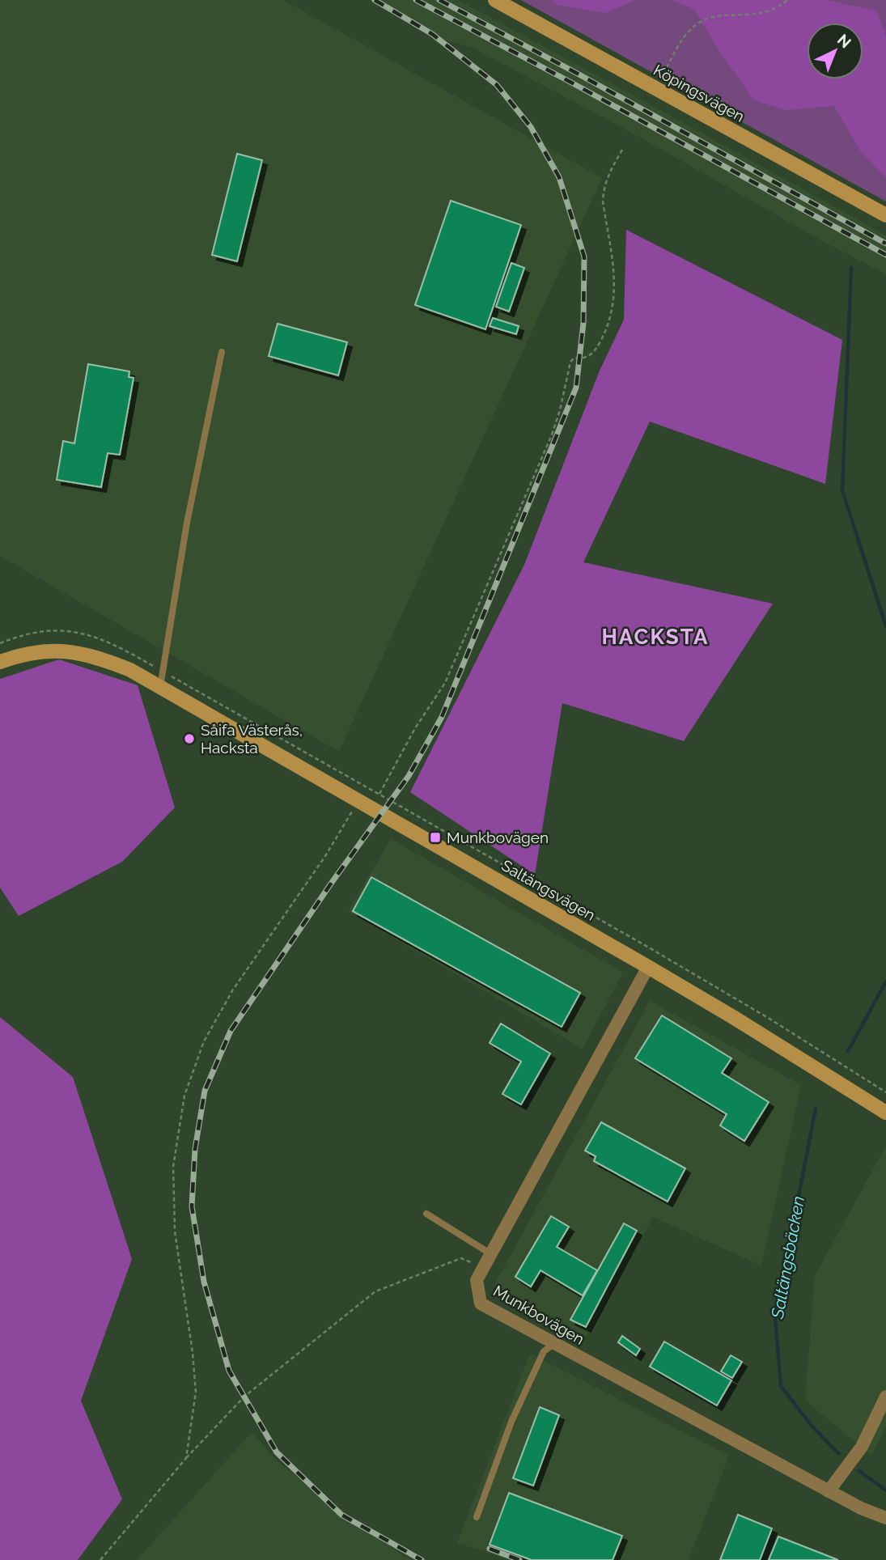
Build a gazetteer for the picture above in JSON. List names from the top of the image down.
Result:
{
  "streets": {
    "street": ["Köpingsvägen", "Saltängsvägen", "Munkbovägen"]
  },
  "crossings": [
    ["Saltängsvägen", "Munkbovägen"]
  ],
  "districts": ["HACKSTA"],
  "water": ["Saltängsbäcken"],
  "places": {
    "other": ["Såifa Västerås, Hacksta"],
    "transit": ["Munkbovägen"]
  },
  "north": "top right"
}
